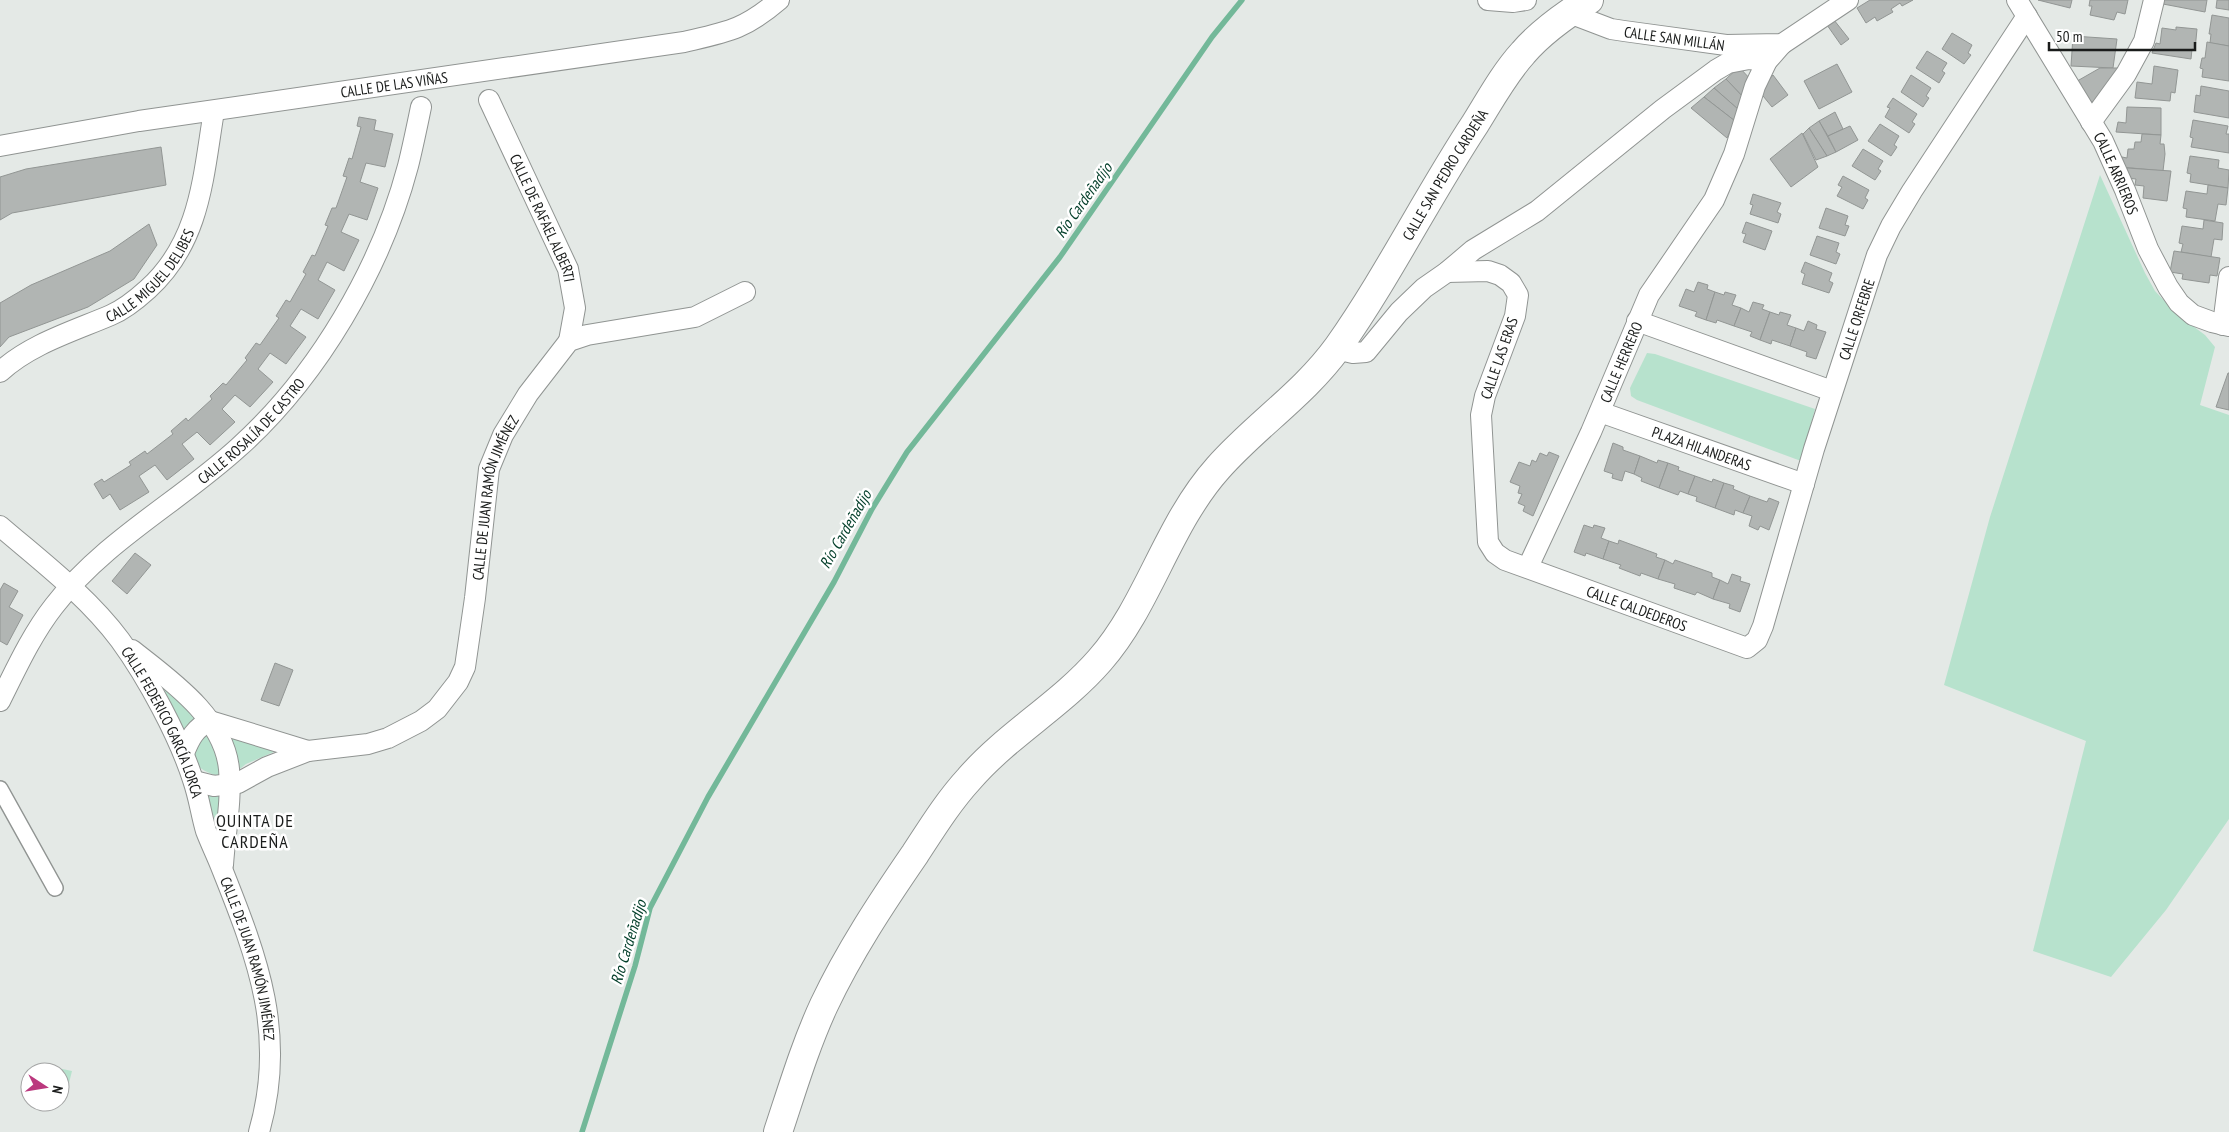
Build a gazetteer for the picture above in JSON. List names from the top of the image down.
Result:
{
  "streets": {
    "main road": ["CALLE SAN PEDRO CARDEÑA"],
    "street": [
      "CALLE SAN MILLÁN",
      "CALLE DE LAS VIÑAS",
      "CALLE ARRIEROS",
      "CALLE DE RAFAEL ALBERTI",
      "CALLE MIGUEL DELIBES",
      "CALLE ORFEBRE",
      "CALLE LAS ERAS",
      "CALLE HERRERO",
      "CALLE ROSALÍA DE CASTRO",
      "PLAZA HILANDERAS",
      "CALLE DE JUAN RAMÓN JIMÉNEZ",
      "CALLE CALDEDEROS",
      "CALLE FEDERICO GARCÍA LORCA"
    ]
  },
  "crossings": [
    ["CALLE SAN MILLÁN", "CALLE SAN PEDRO CARDEÑA"],
    ["CALLE SAN MILLÁN", "CALLE LAS ERAS"],
    ["CALLE SAN MILLÁN", "CALLE HERRERO"],
    ["CALLE DE LAS VIÑAS", "CALLE MIGUEL DELIBES"],
    ["CALLE ARRIEROS", "CALLE ORFEBRE"],
    ["CALLE DE RAFAEL ALBERTI", "CALLE DE JUAN RAMÓN JIMÉNEZ"],
    ["CALLE ORFEBRE", "PLAZA HILANDERAS"],
    ["CALLE ORFEBRE", "CALLE CALDEDEROS"],
    ["CALLE LAS ERAS", "CALLE HERRERO"],
    ["CALLE LAS ERAS", "CALLE CALDEDEROS"],
    ["CALLE HERRERO", "PLAZA HILANDERAS"],
    ["CALLE HERRERO", "CALLE CALDEDEROS"],
    ["CALLE ROSALÍA DE CASTRO", "CALLE FEDERICO GARCÍA LORCA"],
    ["CALLE DE JUAN RAMÓN JIMÉNEZ", "CALLE FEDERICO GARCÍA LORCA"]
  ],
  "districts": ["QUINTA DE CARDEÑA"],
  "water": ["Río Cardeñadijo"],
  "scale_bar": "50 m",
  "north": "right"
}
